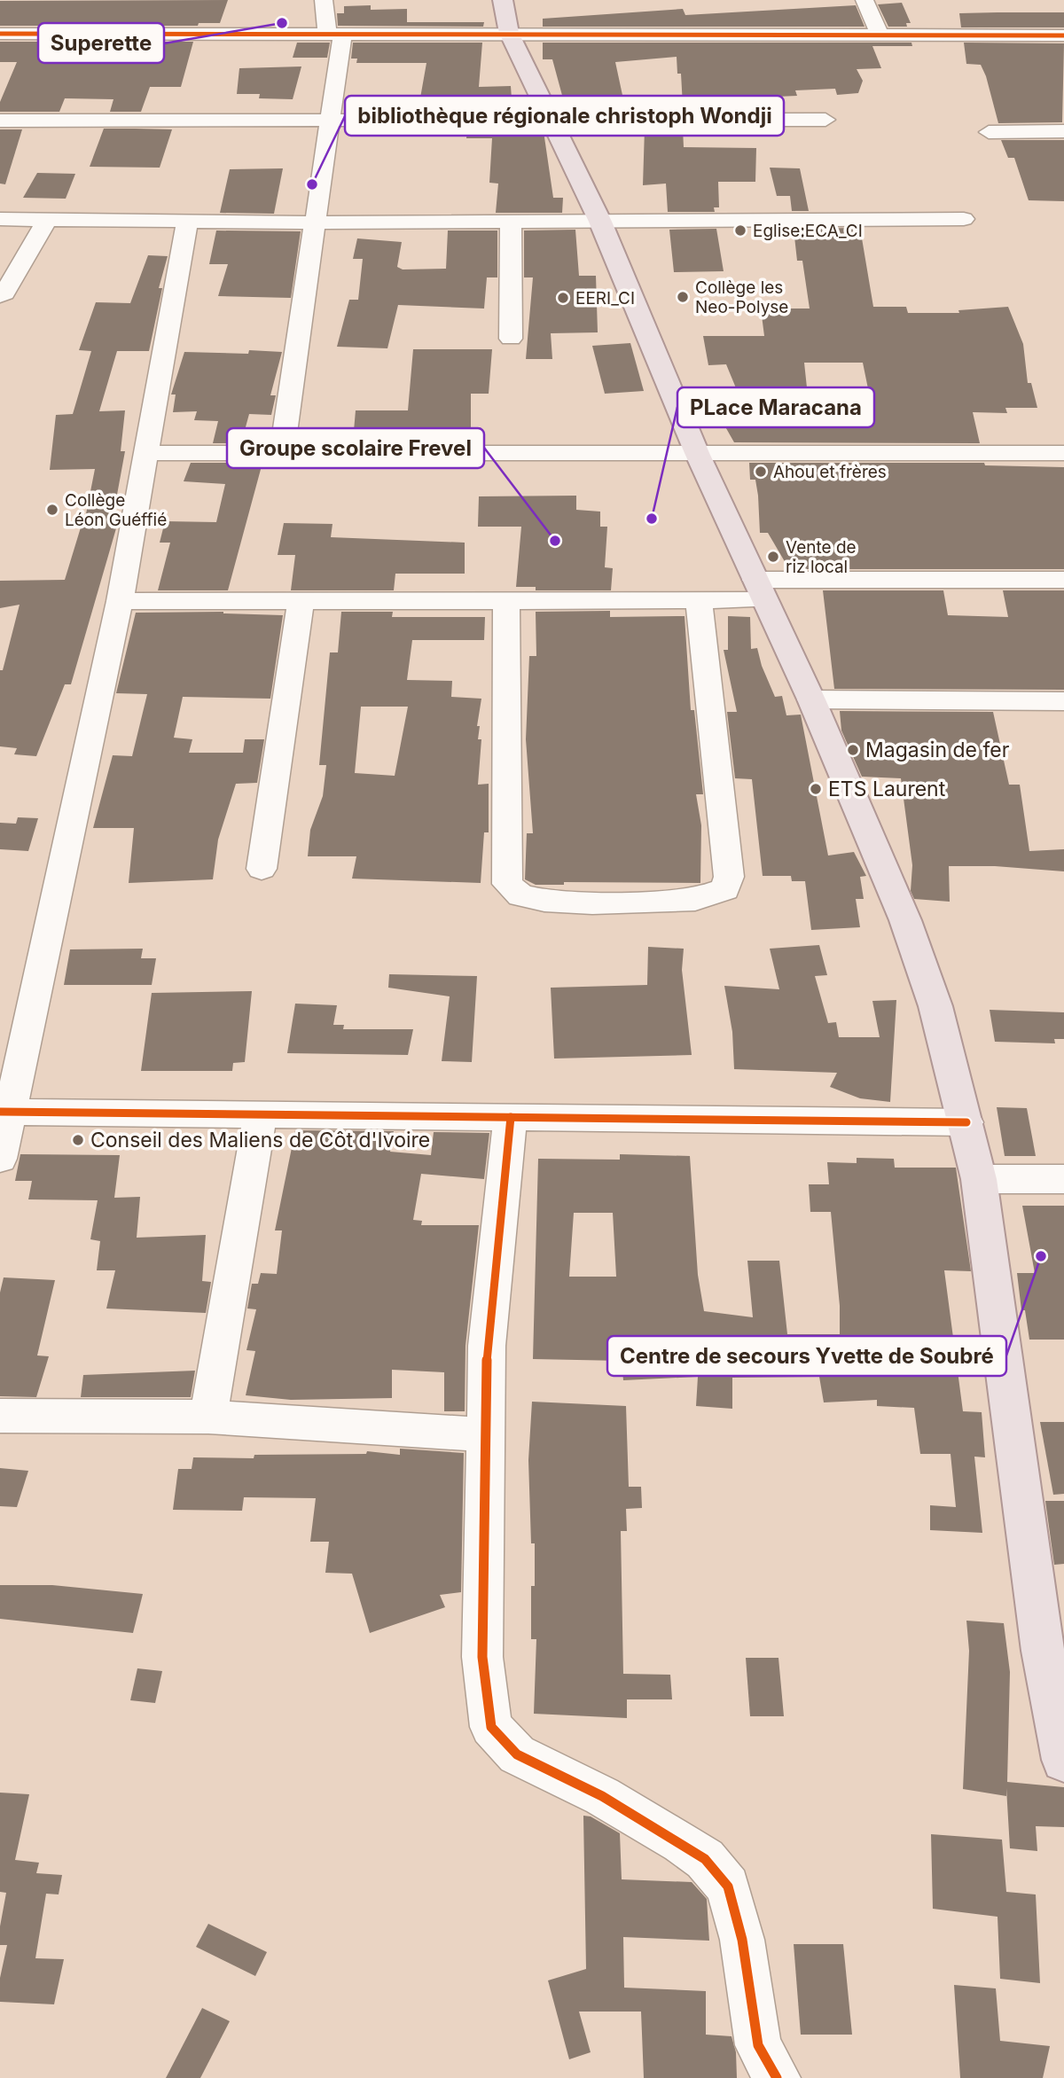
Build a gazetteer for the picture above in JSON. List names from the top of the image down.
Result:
{
  "places": [
    "Superette",
    "bibliothèque régionale christoph Wondji",
    "Eglise:ECA_CI",
    "Collège les Neo-Polyse",
    "EERI_CI",
    "Ahou et frères",
    "Collège Léon Guéffié",
    "PLace Maracana",
    "Groupe scolaire Frevel",
    "Vente de riz local",
    "Magasin de fer",
    "ETS Laurent",
    "Conseil des Maliens de Côt d'Ivoire",
    "Centre de secours Yvette de Soubré"
  ]
}
